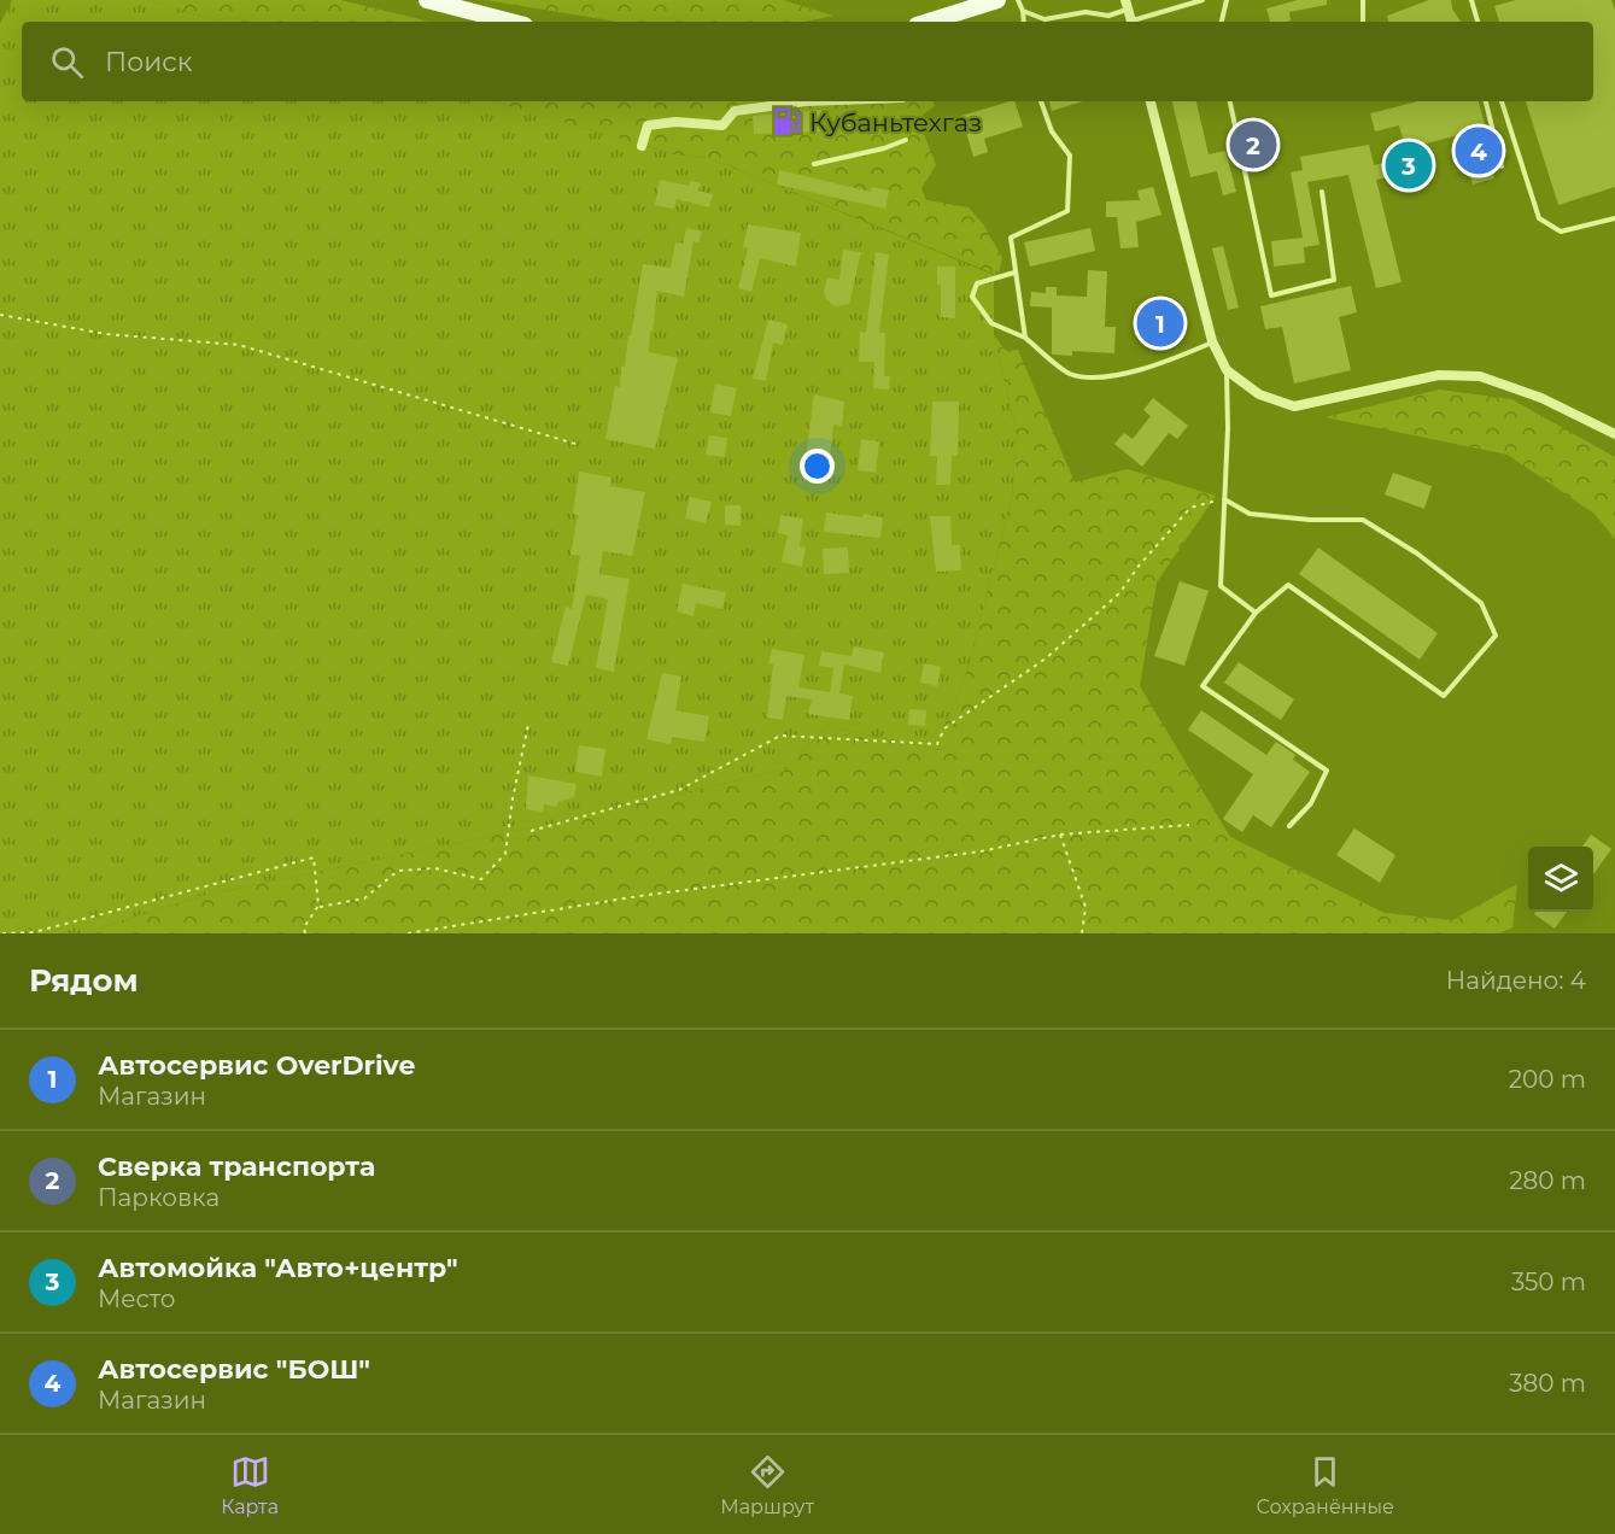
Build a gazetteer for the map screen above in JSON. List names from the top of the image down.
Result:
{
  "places": {
    "fuel station": ["Кубаньтехгаз"]
  },
  "page": {
    "search": "Поиск",
    "pins": [
      "2",
      "4",
      "3",
      "1"
    ],
    "heading": ["Рядом", "Найдено: 4"],
    "list": [
      {
        "mark": "1",
        "name": "Автосервис OverDrive",
        "note": "Магазин",
        "value": "200 m"
      },
      {
        "mark": "2",
        "name": "Сверка транспорта",
        "note": "Парковка",
        "value": "280 m"
      },
      {
        "mark": "3",
        "name": "Автомойка \"Авто+центр\"",
        "note": "Место",
        "value": "350 m"
      },
      {
        "mark": "4",
        "name": "Автосервис \"БОШ\"",
        "note": "Магазин",
        "value": "380 m"
      }
    ],
    "nav": ["Карта", "Маршрут", "Сохранённые"]
  }
}
